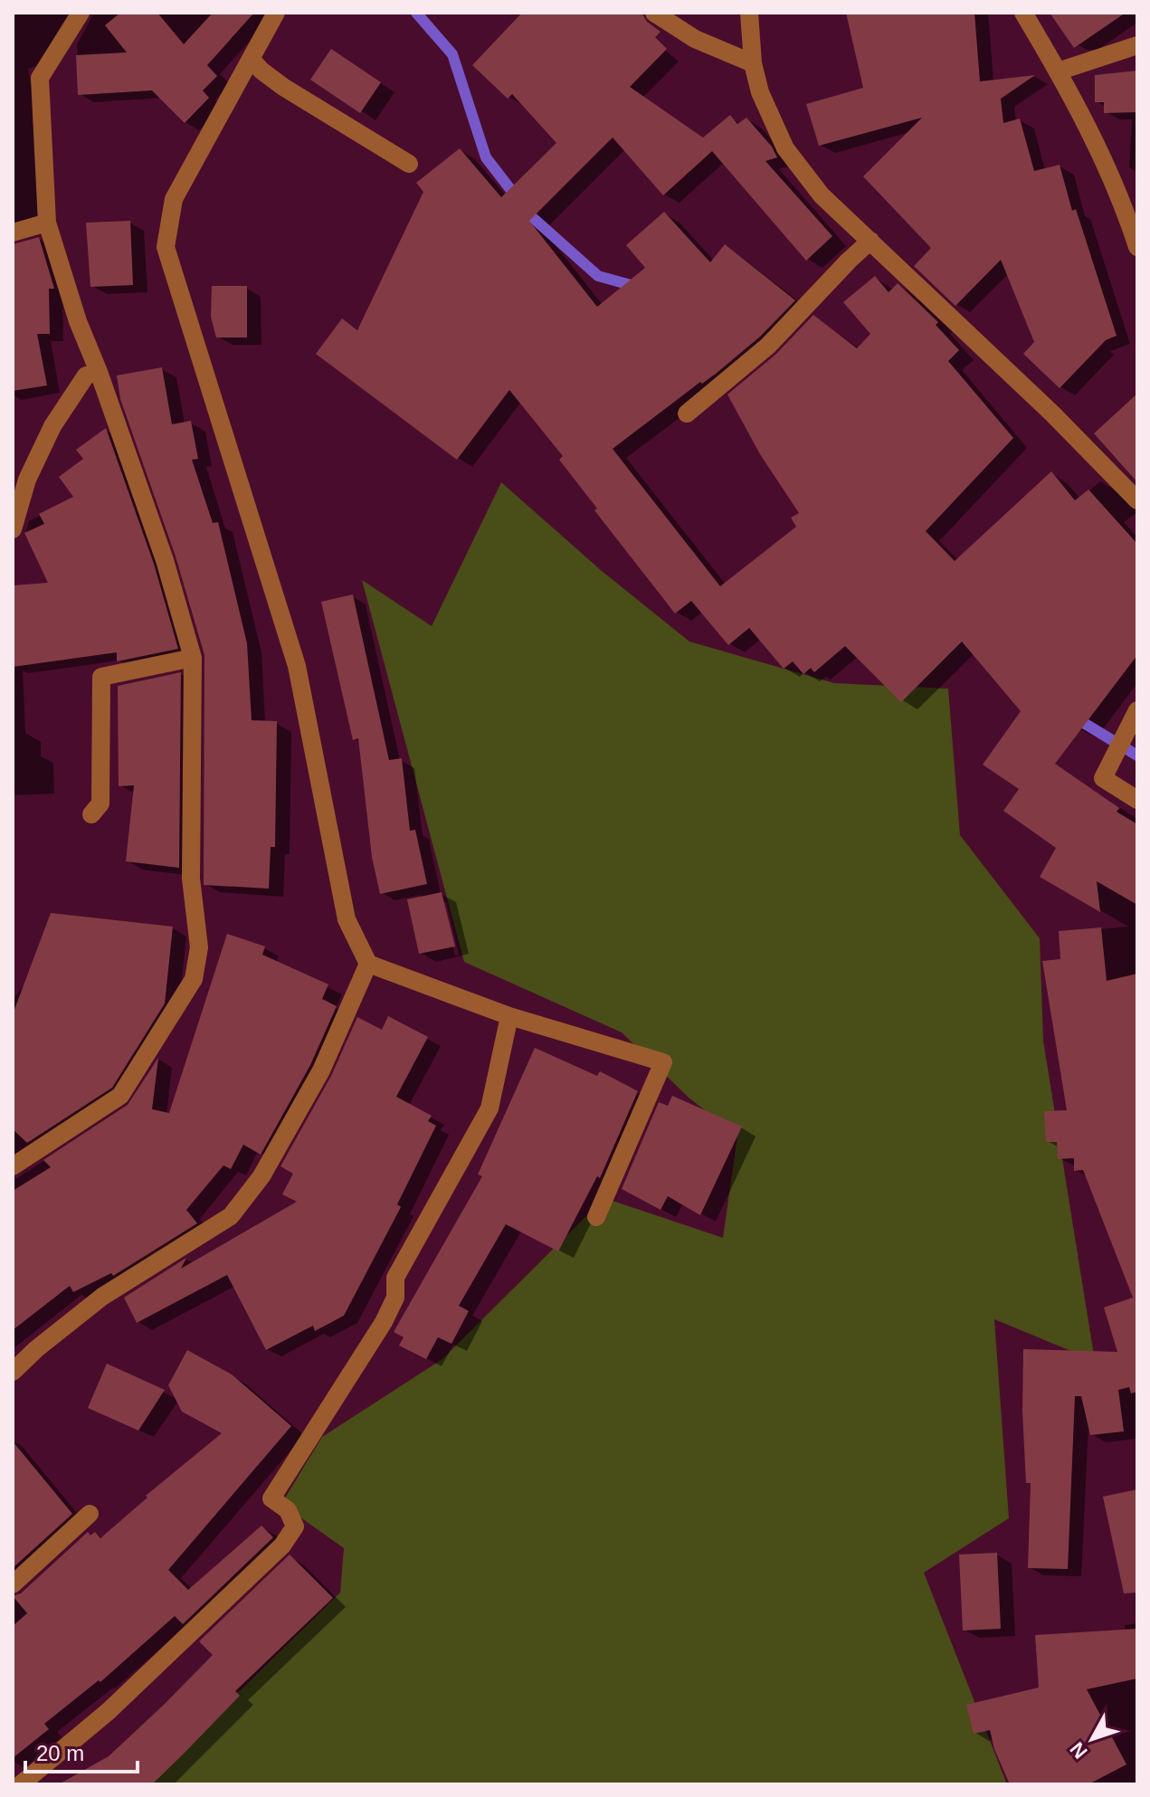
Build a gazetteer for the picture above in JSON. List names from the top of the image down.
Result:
{
  "scale_bar": "20 m",
  "north": "bottom left"
}
